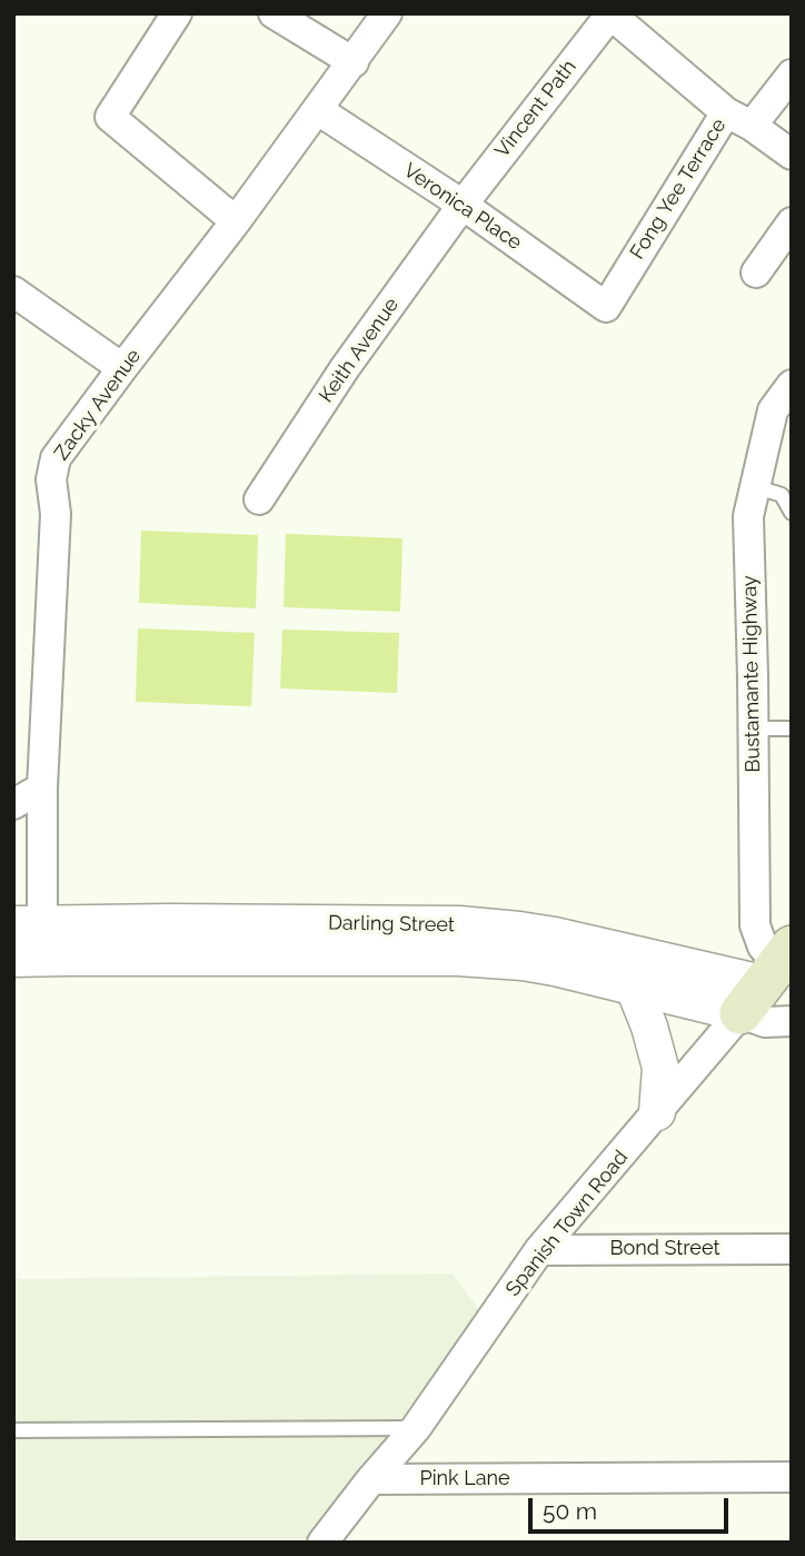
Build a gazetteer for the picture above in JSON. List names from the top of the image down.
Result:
{
  "streets": {
    "street": [
      "Vincent Path",
      "Fong Yee Terrace",
      "Veronica Place",
      "Keith Avenue",
      "Zacky Avenue",
      "Bustamante Highway",
      "Darling Street",
      "Spanish Town Road",
      "Bond Street",
      "Pink Lane"
    ]
  },
  "crossings": [
    ["Vincent Path", "Veronica Place"],
    ["Vincent Path", "Keith Avenue"],
    ["Fong Yee Terrace", "Veronica Place"],
    ["Veronica Place", "Keith Avenue"],
    ["Veronica Place", "Zacky Avenue"],
    ["Zacky Avenue", "Darling Street"],
    ["Bustamante Highway", "Darling Street"],
    ["Bustamante Highway", "Spanish Town Road"],
    ["Darling Street", "Spanish Town Road"],
    ["Spanish Town Road", "Bond Street"],
    ["Spanish Town Road", "Pink Lane"]
  ],
  "scale_bar": "50 m"
}
